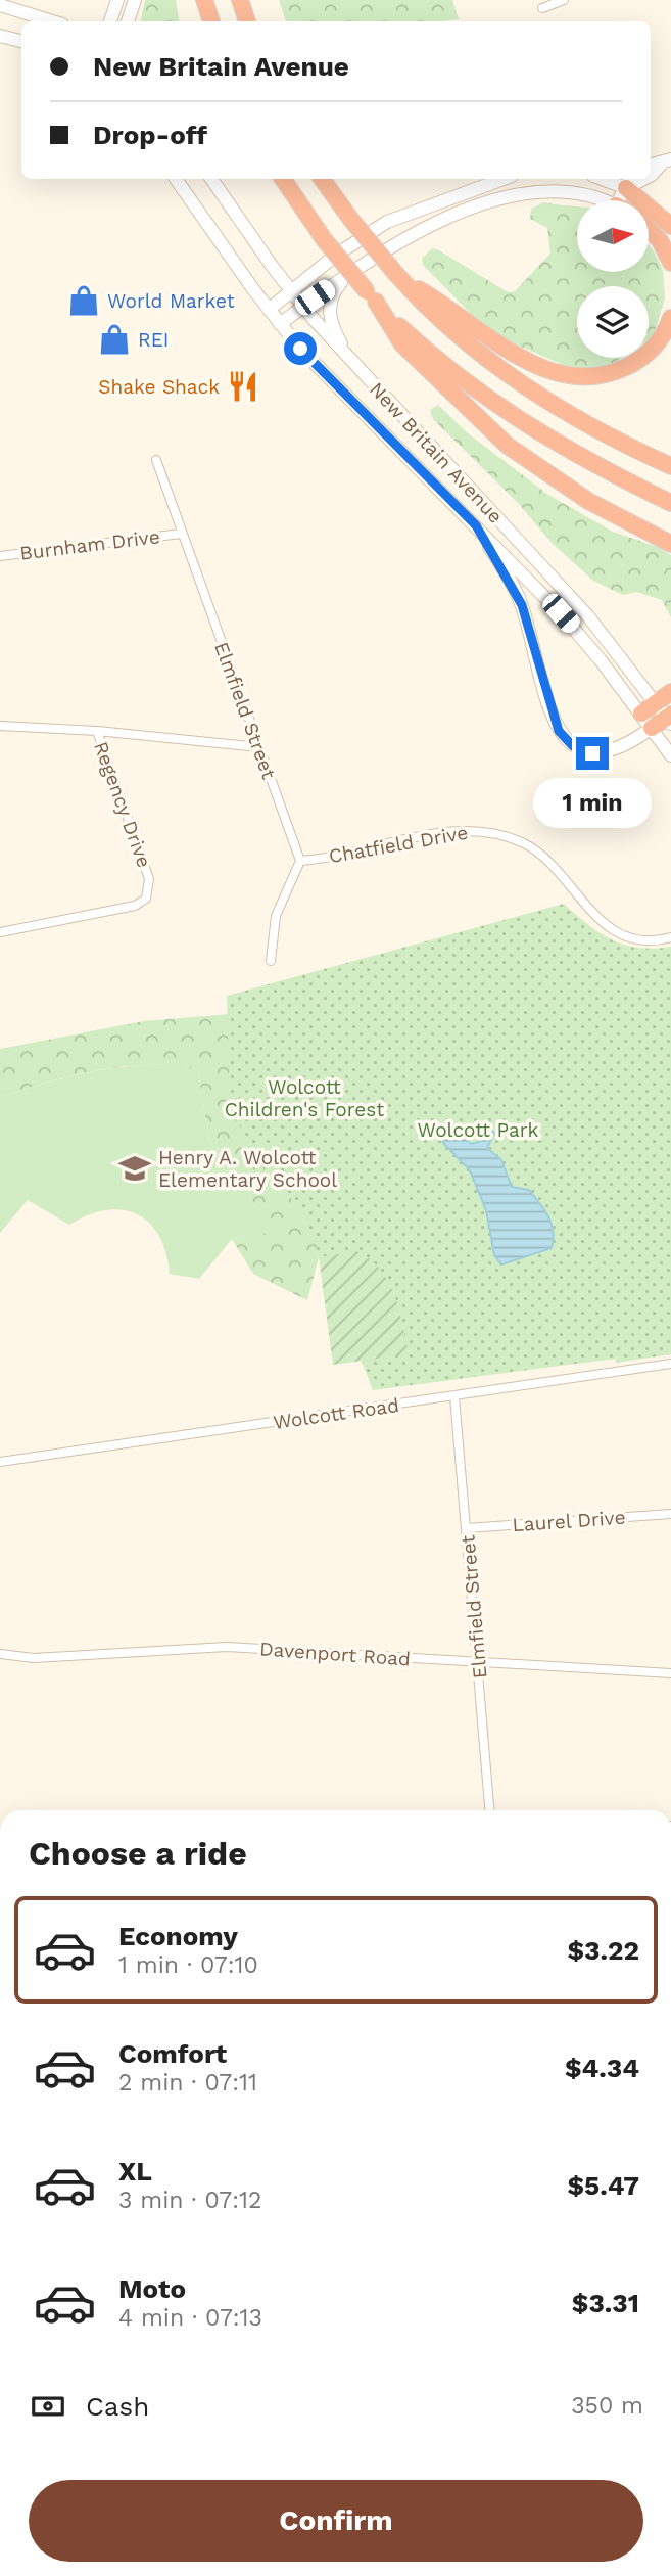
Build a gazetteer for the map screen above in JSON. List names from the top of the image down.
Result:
{
  "streets": {
    "main road": ["New Britain Avenue"],
    "street": [
      "Burnham Drive",
      "Elmfield Street",
      "Regency Drive",
      "Chatfield Drive",
      "Wolcott Road",
      "Laurel Drive",
      "Davenport Road"
    ]
  },
  "crossings": [
    ["Burnham Drive", "Elmfield Street"],
    ["Elmfield Street", "Chatfield Drive"],
    ["Elmfield Street", "Wolcott Road"],
    ["Elmfield Street", "Laurel Drive"],
    ["Elmfield Street", "Davenport Road"]
  ],
  "parks": ["Wolcott Children's Forest", "Wolcott Park"],
  "places": {
    "shop": ["World Market", "REI"],
    "restaurant": ["Shake Shack"],
    "school or university": ["Henry A. Wolcott Elementary School"]
  },
  "north": "right",
  "page": {
    "banner": ["New Britain Avenue", "Drop-off"],
    "bubble": "1 min",
    "heading": "Choose a ride",
    "list": [
      {
        "name": "Economy",
        "note": "1 min · 07:10",
        "value": "$3.22"
      },
      {
        "name": "Comfort",
        "note": "2 min · 07:11",
        "value": "$4.34"
      },
      {
        "name": "XL",
        "note": "3 min · 07:12",
        "value": "$5.47"
      },
      {
        "name": "Moto",
        "note": "4 min · 07:13",
        "value": "$3.31"
      }
    ],
    "pay": ["Cash", "350 m"],
    "buttons": "Confirm"
  }
}
